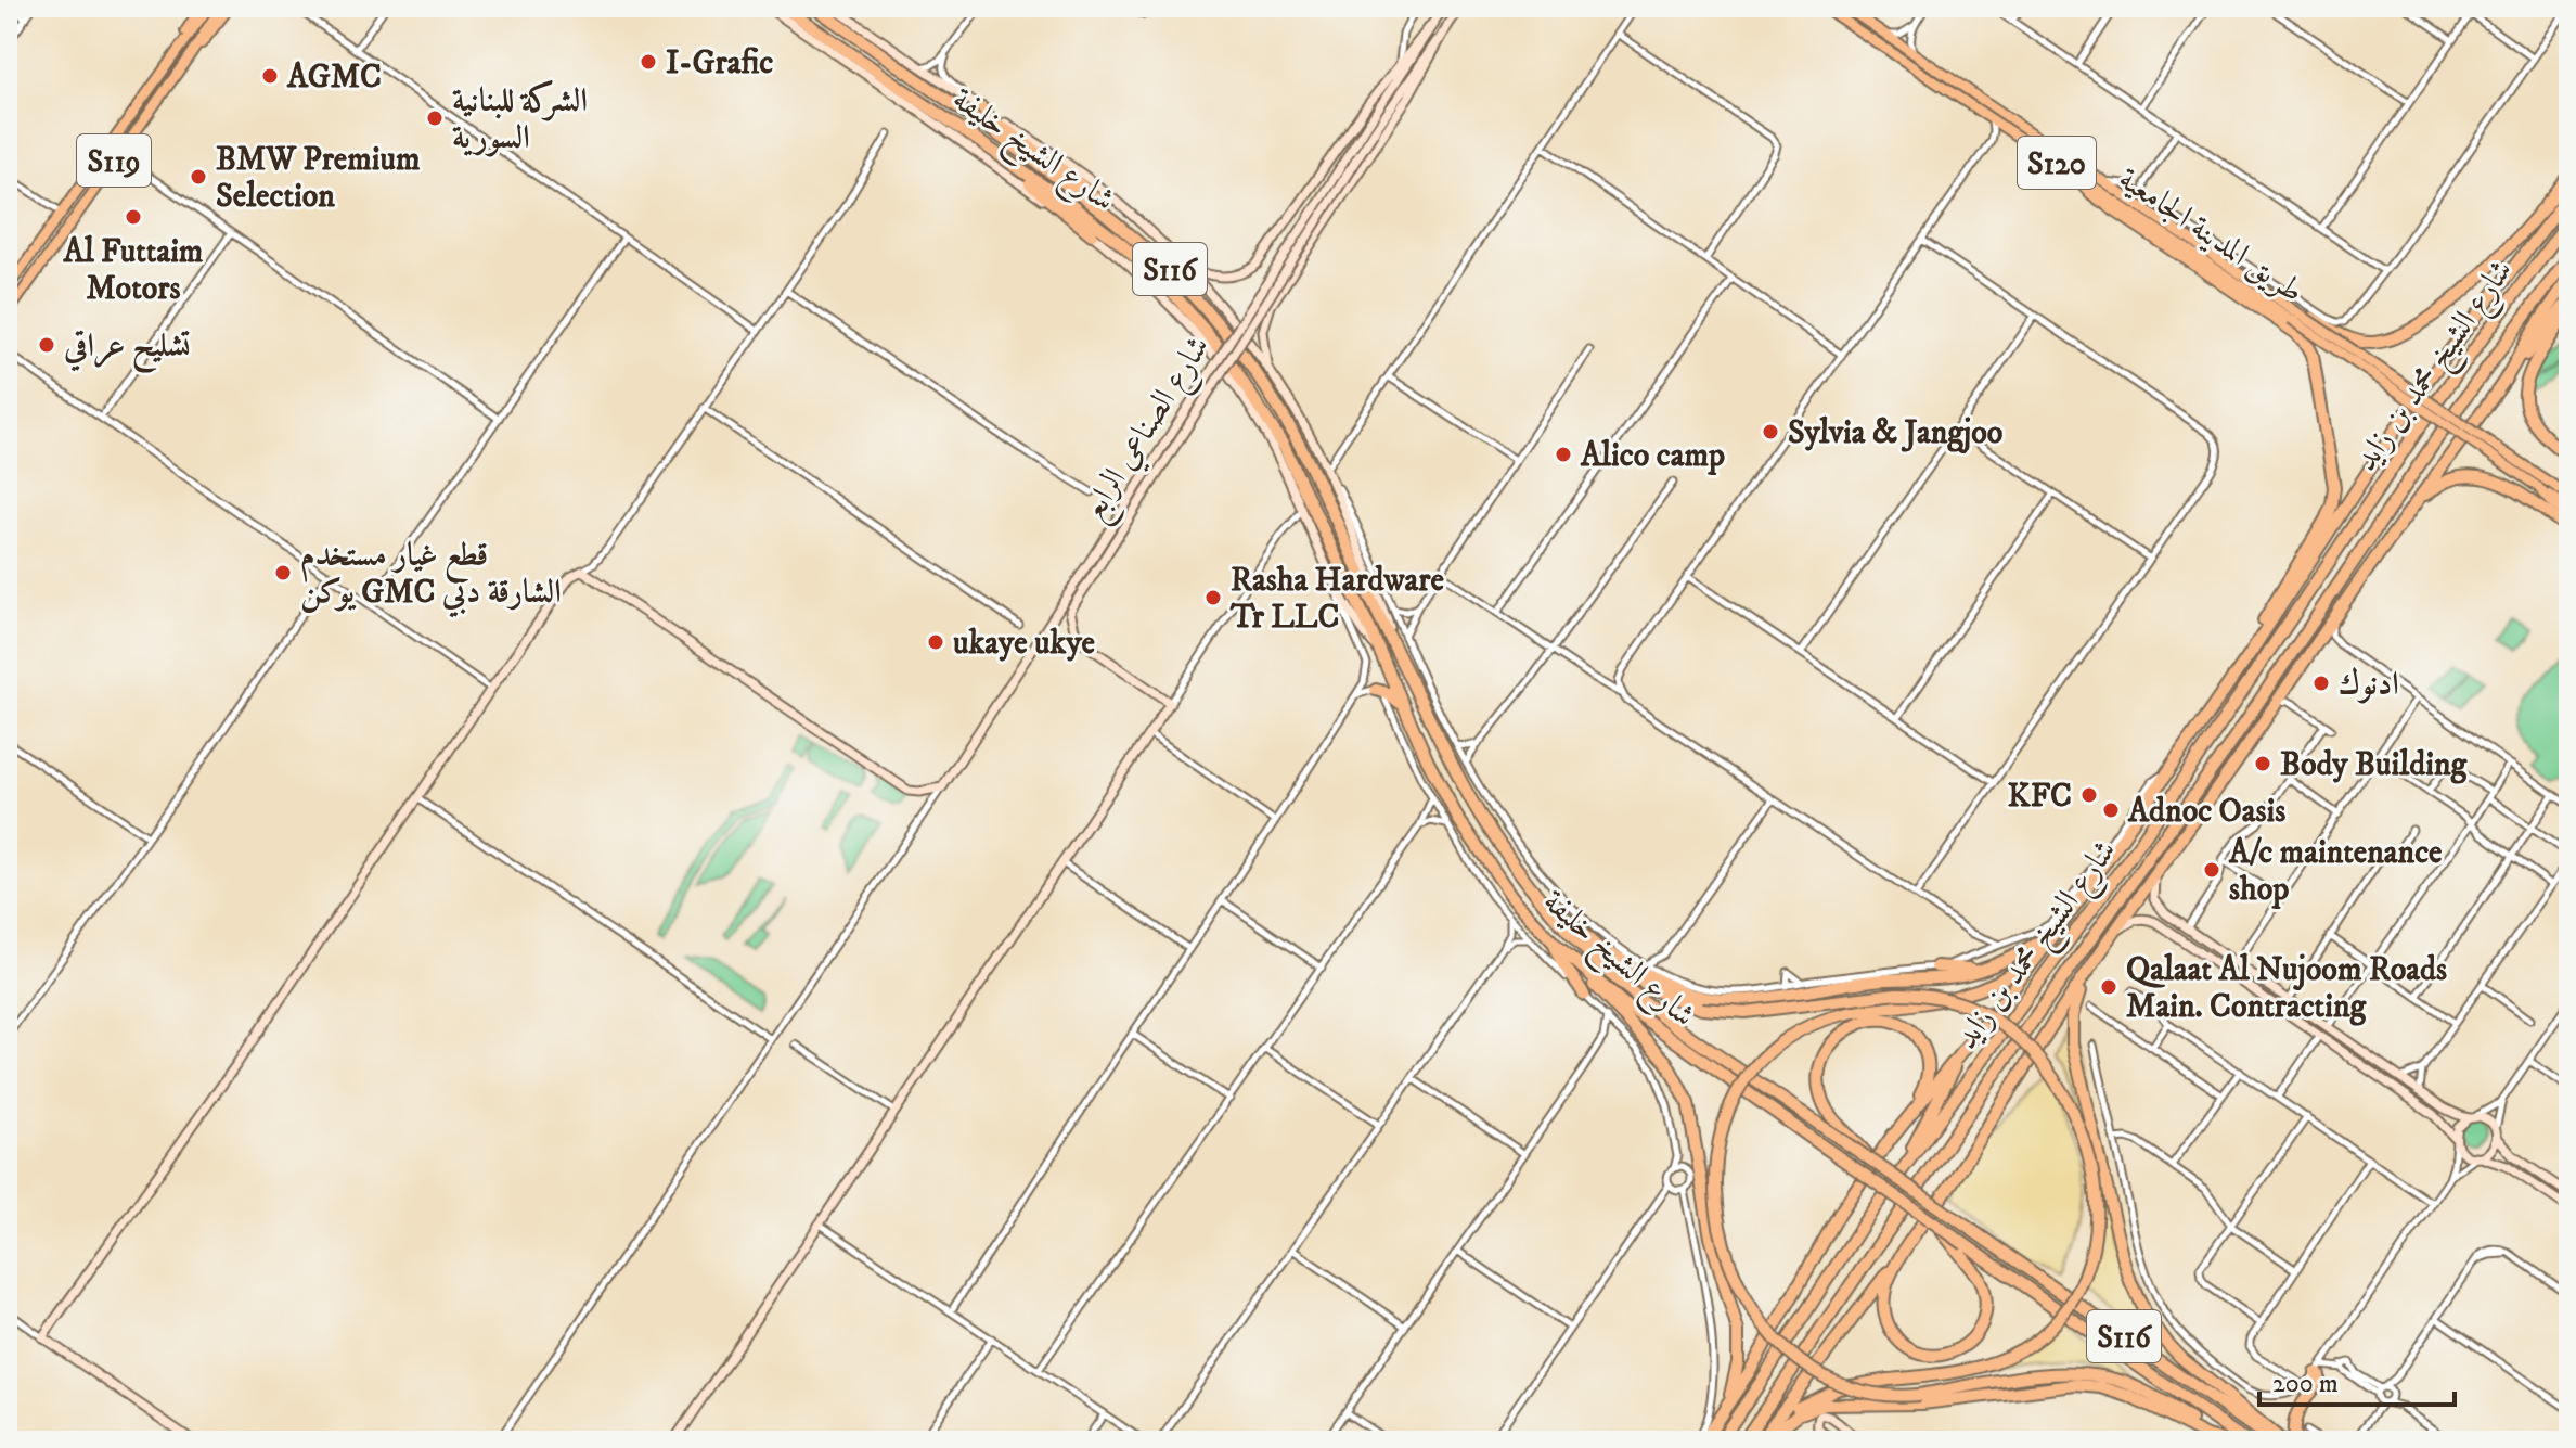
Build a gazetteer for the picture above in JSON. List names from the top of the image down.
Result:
{
  "streets": {
    "highway": ["شارع الشيخ خليفة", "S116", "شارع الشيخ محمد بن زايد"],
    "main road": [
      "S119",
      "S120",
      "طريق المدينة الجامعية",
      "شارع الصناعي الرابع"
    ]
  },
  "crossings": [
    ["شارع الشيخ خليفة", "S116"]
  ],
  "places": [
    "I-Grafic",
    "AGMC",
    "الشركة للبنانية السورية",
    "BMW Premium Selection",
    "Al Futtaim Motors",
    "تشليح عراقي",
    "Sylvia & Jangjoo",
    "Alico camp",
    "قطع غيار مستخدم يوكن GMC الشارقة دبي",
    "Rasha Hardware Tr LLC",
    "ukaye ukye",
    "ادنوك",
    "Body Building",
    "KFC",
    "Adnoc Oasis",
    "A/c maintenance shop",
    "Qalaat Al Nujoom Roads Main. Contracting"
  ],
  "scale_bar": "200 m"
}
